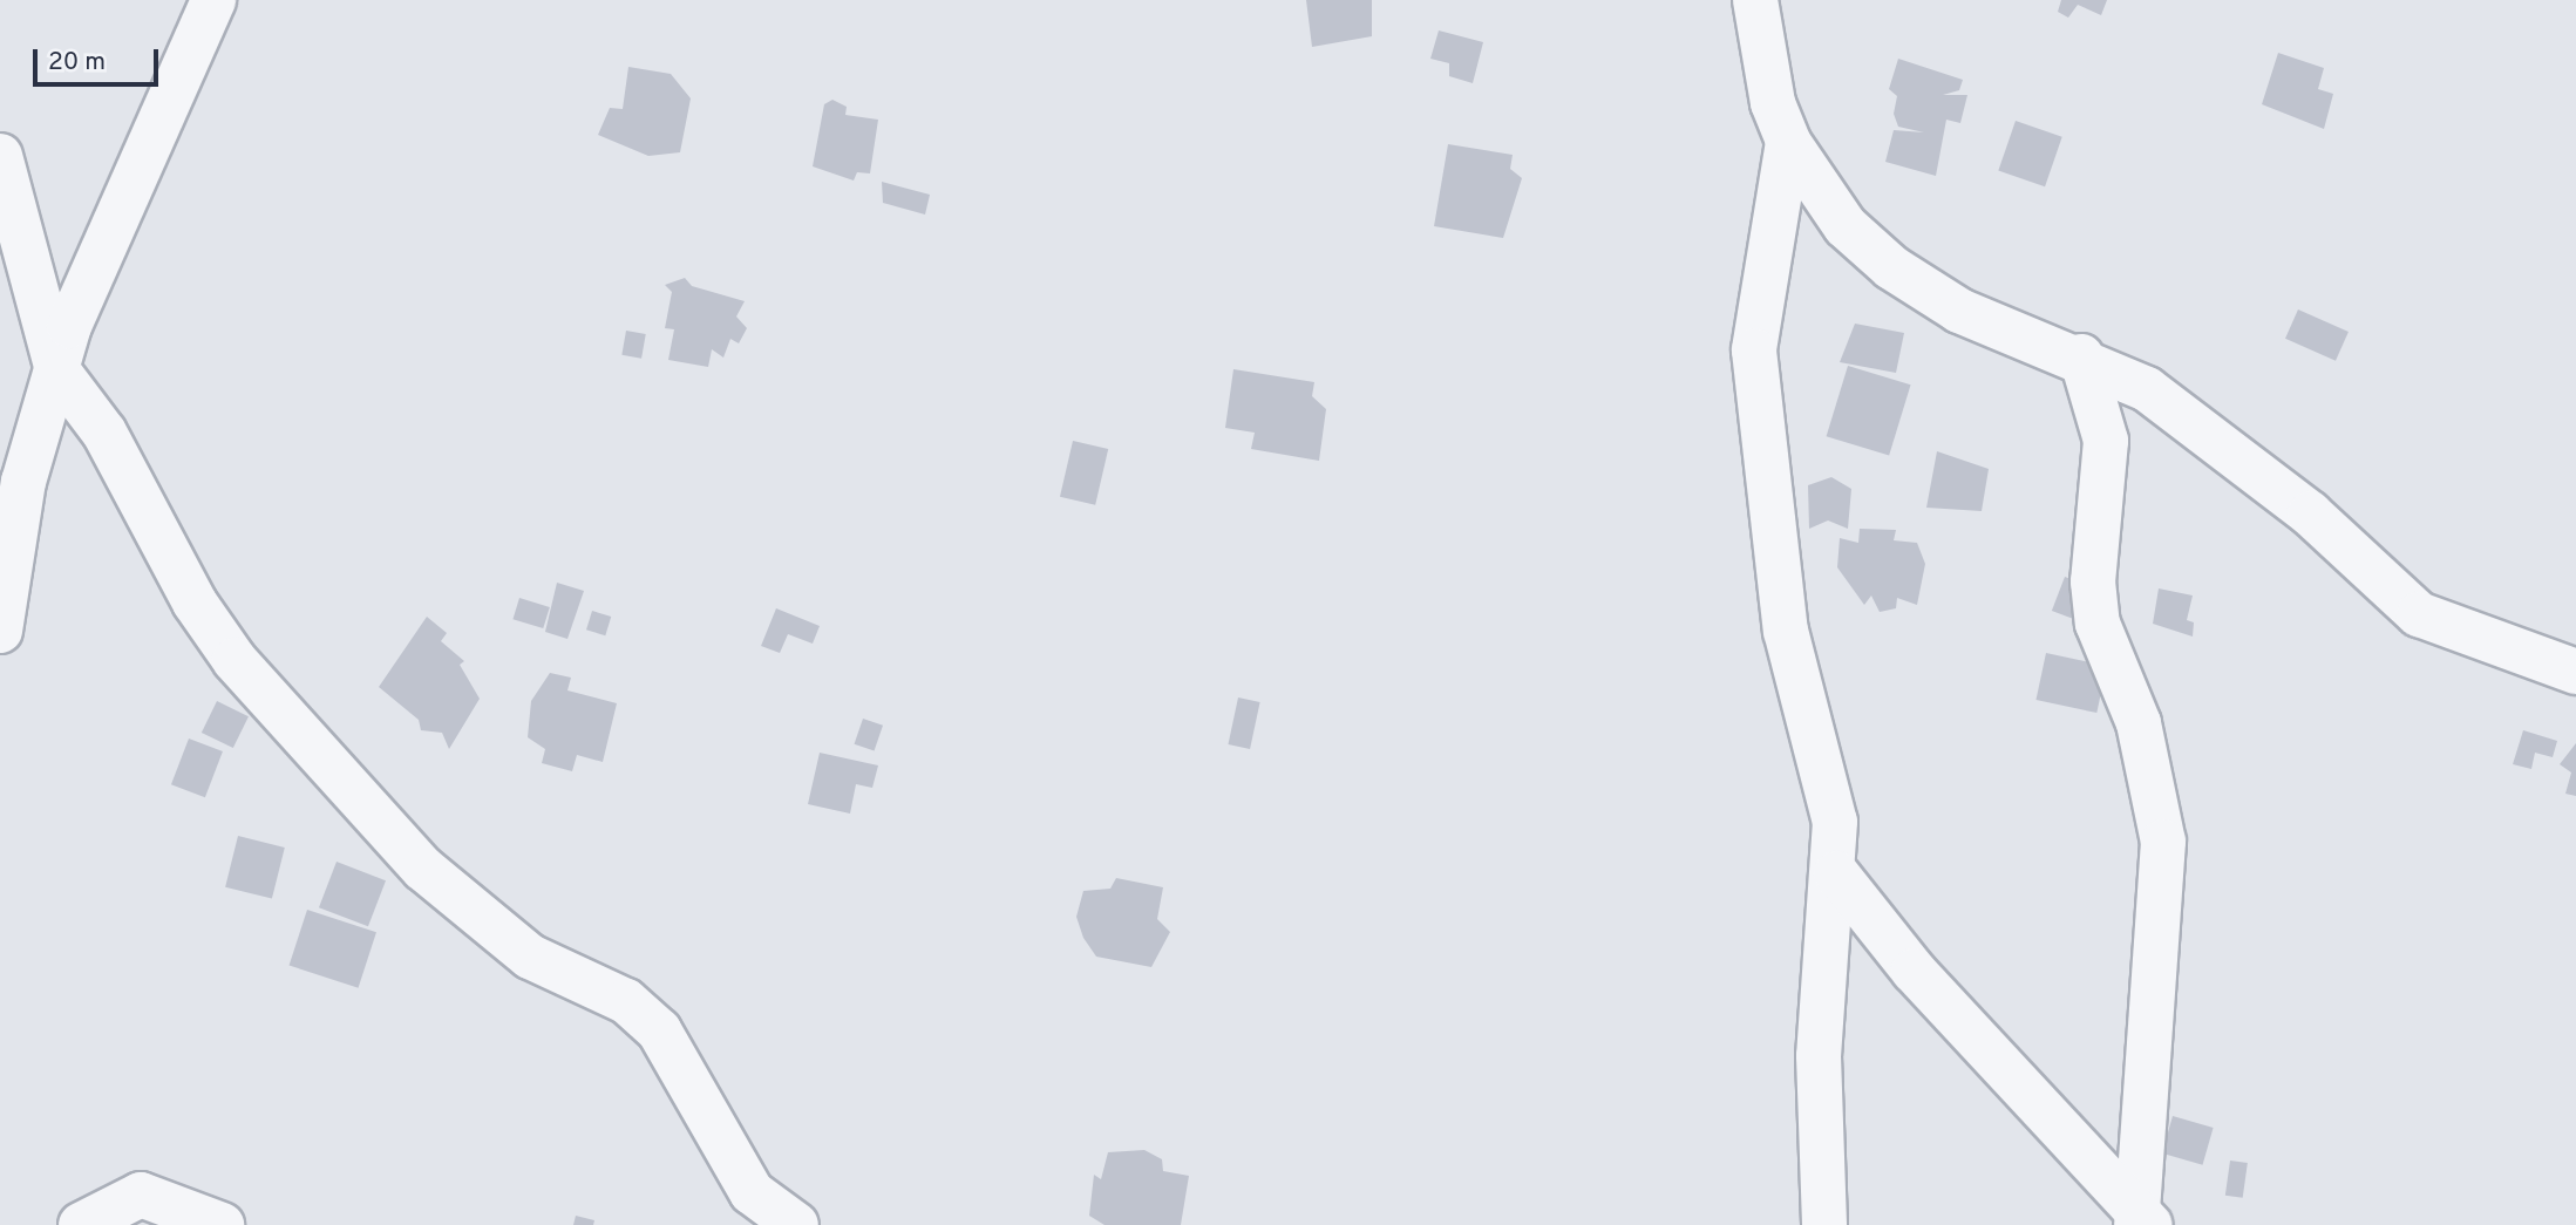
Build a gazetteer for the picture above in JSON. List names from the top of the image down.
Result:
{
  "scale_bar": "20 m"
}
